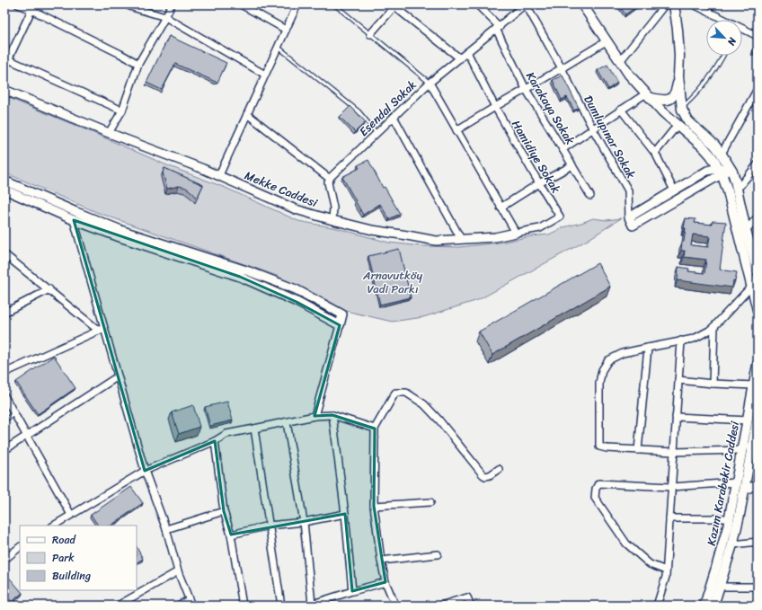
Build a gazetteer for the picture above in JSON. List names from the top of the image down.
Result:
{
  "streets": {
    "main road": ["Mekke Caddesi", "Kazım Karabekir Caddesi"],
    "street": [
      "Esendal Sokak",
      "Karakaya Sokak",
      "Dumlupınar Sokak",
      "Hamidiye Sokak"
    ]
  },
  "crossings": [
    ["Esendal Sokak", "Karakaya Sokak"],
    ["Esendal Sokak", "Dumlupınar Sokak"],
    ["Esendal Sokak", "Hamidiye Sokak"],
    ["Hamidiye Sokak", "Mekke Caddesi"]
  ],
  "parks": ["Arnavutköy Vadi Parkı"],
  "legend": ["Road", "Park", "Building"],
  "north": "bottom right"
}
